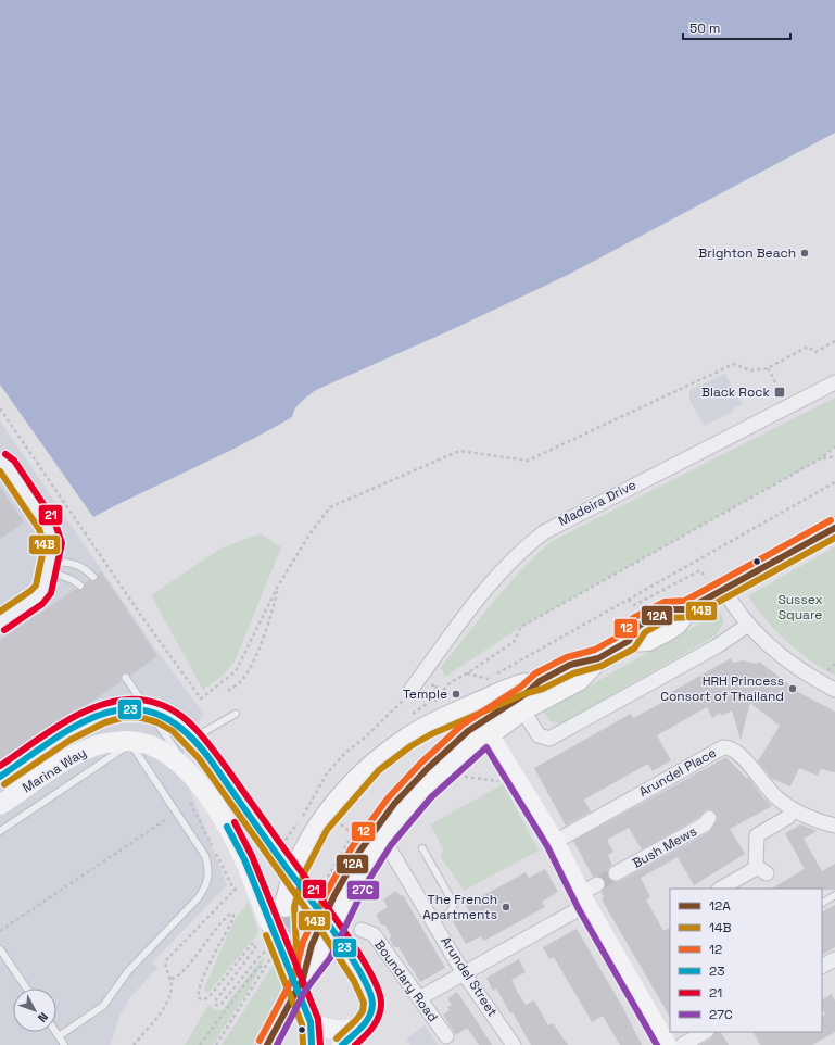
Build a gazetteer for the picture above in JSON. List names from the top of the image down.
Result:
{
  "streets": {
    "street": [
      "Madeira Drive",
      "Marina Way",
      "Arundel Place",
      "Bush Mews",
      "Arundel Street",
      "Boundary Road"
    ]
  },
  "parks": ["Sussex Square"],
  "places": {
    "other": [
      "Brighton Beach",
      "HRH Princess Consort of Thailand",
      "Temple",
      "The French Apartments"
    ],
    "transit": ["Black Rock"]
  },
  "lines": [
    "transit line 21",
    "transit line 14B",
    "transit line 12",
    "transit line 12A",
    "transit line 23",
    "transit line 27C"
  ],
  "legend": [
    "12A",
    "14B",
    "12",
    "23",
    "21",
    "27C"
  ],
  "scale_bar": "50 m",
  "north": "bottom right"
}
